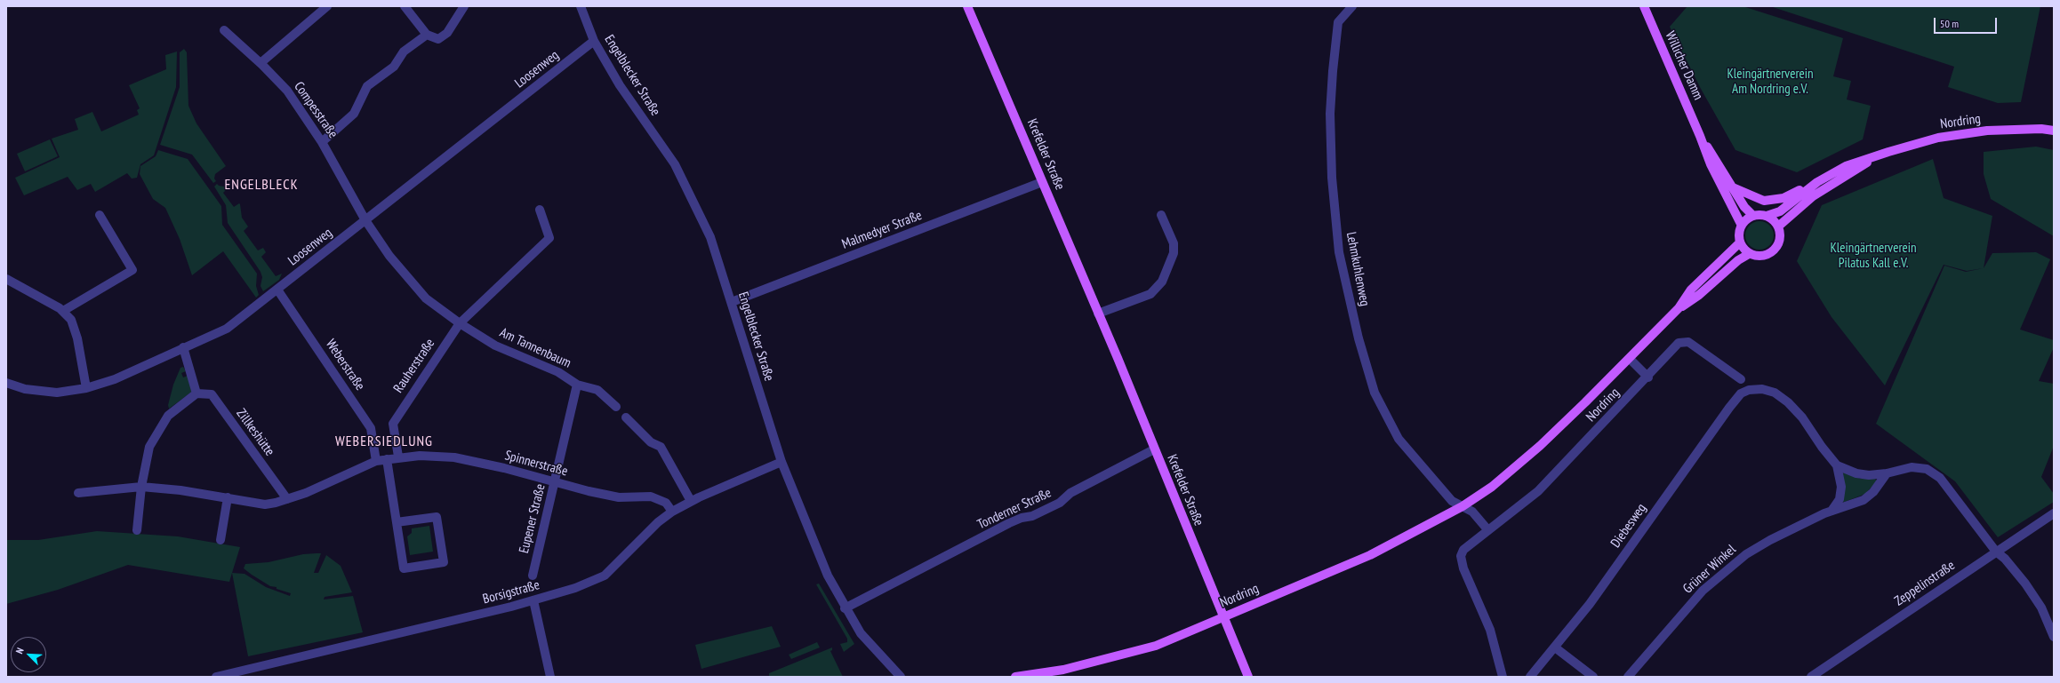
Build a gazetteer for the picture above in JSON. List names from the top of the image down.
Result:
{
  "streets": {
    "main road": ["Willicher Damm", "Nordring", "Krefelder Straße"],
    "street": [
      "Loosenweg",
      "Engelblecker Straße",
      "Compesstraße",
      "Malmedyer Straße",
      "Lehmkuhlenweg",
      "Am Tannenbaum",
      "Weberstraße",
      "Rauherstraße",
      "Zillkeshütte",
      "Spinnerstraße",
      "Tonderner Straße",
      "Eupener Straße",
      "Diebesweg",
      "Grüner Winkel",
      "Zeppelinstraße",
      "Borsigstraße"
    ]
  },
  "crossings": [
    ["Willicher Damm", "Nordring"],
    ["Loosenweg", "Engelblecker Straße"],
    ["Loosenweg", "Compesstraße"],
    ["Loosenweg", "Am Tannenbaum"],
    ["Loosenweg", "Weberstraße"],
    ["Engelblecker Straße", "Malmedyer Straße"],
    ["Engelblecker Straße", "Tonderner Straße"],
    ["Engelblecker Straße", "Borsigstraße"],
    ["Compesstraße", "Am Tannenbaum"],
    ["Nordring", "Krefelder Straße"],
    ["Nordring", "Lehmkuhlenweg"],
    ["Krefelder Straße", "Malmedyer Straße"],
    ["Krefelder Straße", "Tonderner Straße"],
    ["Am Tannenbaum", "Rauherstraße"],
    ["Am Tannenbaum", "Eupener Straße"],
    ["Weberstraße", "Spinnerstraße"],
    ["Rauherstraße", "Spinnerstraße"],
    ["Zillkeshütte", "Spinnerstraße"],
    ["Spinnerstraße", "Eupener Straße"],
    ["Spinnerstraße", "Borsigstraße"]
  ],
  "districts": ["ENGELBLECK", "WEBERSIEDLUNG"],
  "parks": ["Kleingärtnerverein Am Nordring e.V.", "Kleingärtnerverein Pilatus Kall e.V."],
  "scale_bar": "50 m",
  "north": "top left"
}
